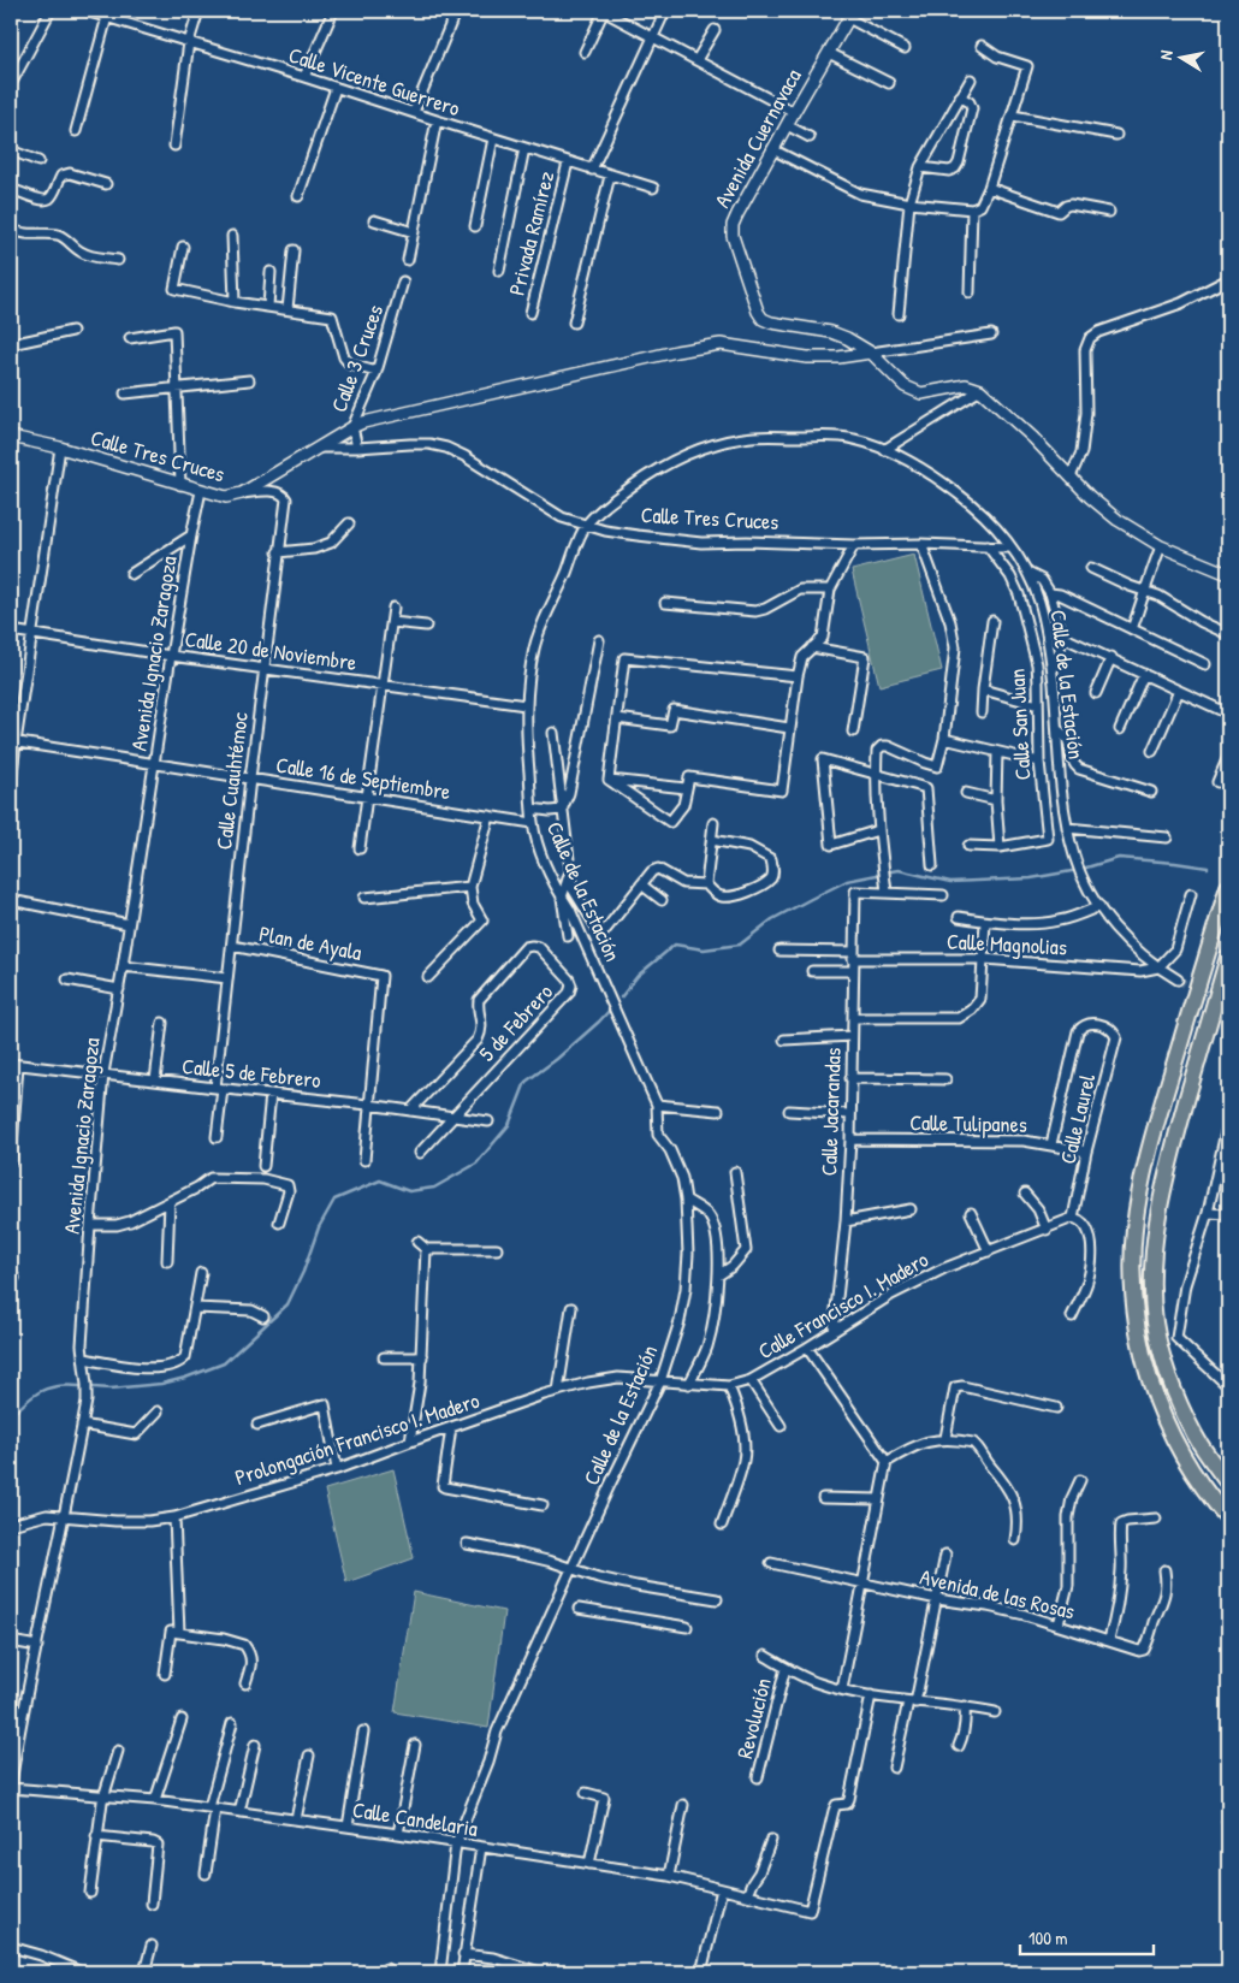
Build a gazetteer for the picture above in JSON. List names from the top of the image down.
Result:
{
  "streets": {
    "street": [
      "Calle Vicente Guerrero",
      "Avenida Cuernavaca",
      "Privada Ramírez",
      "Calle 3 Cruces",
      "Calle Tres Cruces",
      "Calle 20 de Noviembre",
      "Avenida Ignacio Zaragoza",
      "Calle de la Estación",
      "Calle San Juan",
      "Calle 16 de Septiembre",
      "Calle Cuauhtémoc",
      "Plan de Ayala",
      "Calle Magnolias",
      "5 de Febrero",
      "Calle 5 de Febrero",
      "Calle Jacarandas",
      "Calle Laurel",
      "Calle Tulipanes",
      "Calle Francisco I. Madero",
      "Prolongación Francisco I. Madero",
      "Avenida de las Rosas",
      "Revolución",
      "Calle Candelaria"
    ]
  },
  "crossings": [
    ["Calle Vicente Guerrero", "Privada Ramírez"],
    ["Avenida Cuernavaca", "Calle Tres Cruces"],
    ["Calle 3 Cruces", "Calle Tres Cruces"],
    ["Calle Tres Cruces", "Avenida Ignacio Zaragoza"],
    ["Calle Tres Cruces", "Calle de la Estación"],
    ["Calle Tres Cruces", "Calle San Juan"],
    ["Calle Tres Cruces", "Calle Cuauhtémoc"],
    ["Calle 20 de Noviembre", "Avenida Ignacio Zaragoza"],
    ["Calle 20 de Noviembre", "Calle de la Estación"],
    ["Calle 20 de Noviembre", "Calle Cuauhtémoc"],
    ["Avenida Ignacio Zaragoza", "Calle 16 de Septiembre"],
    ["Avenida Ignacio Zaragoza", "Calle 5 de Febrero"],
    ["Avenida Ignacio Zaragoza", "Prolongación Francisco I. Madero"],
    ["Avenida Ignacio Zaragoza", "Calle Candelaria"],
    ["Calle de la Estación", "Calle 16 de Septiembre"],
    ["Calle de la Estación", "Calle Magnolias"],
    ["Calle de la Estación", "Calle Francisco I. Madero"],
    ["Calle de la Estación", "Prolongación Francisco I. Madero"],
    ["Calle de la Estación", "Calle Candelaria"],
    ["Calle 16 de Septiembre", "Calle Cuauhtémoc"],
    ["Calle Cuauhtémoc", "Plan de Ayala"],
    ["Calle Cuauhtémoc", "Calle 5 de Febrero"],
    ["Plan de Ayala", "Calle 5 de Febrero"],
    ["Calle Magnolias", "Calle Jacarandas"],
    ["5 de Febrero", "Calle 5 de Febrero"],
    ["Calle Jacarandas", "Calle Tulipanes"],
    ["Calle Jacarandas", "Calle Francisco I. Madero"],
    ["Calle Laurel", "Calle Tulipanes"],
    ["Calle Laurel", "Calle Francisco I. Madero"],
    ["Calle Francisco I. Madero", "Prolongación Francisco I. Madero"]
  ],
  "scale_bar": "100 m",
  "north": "left"
}
